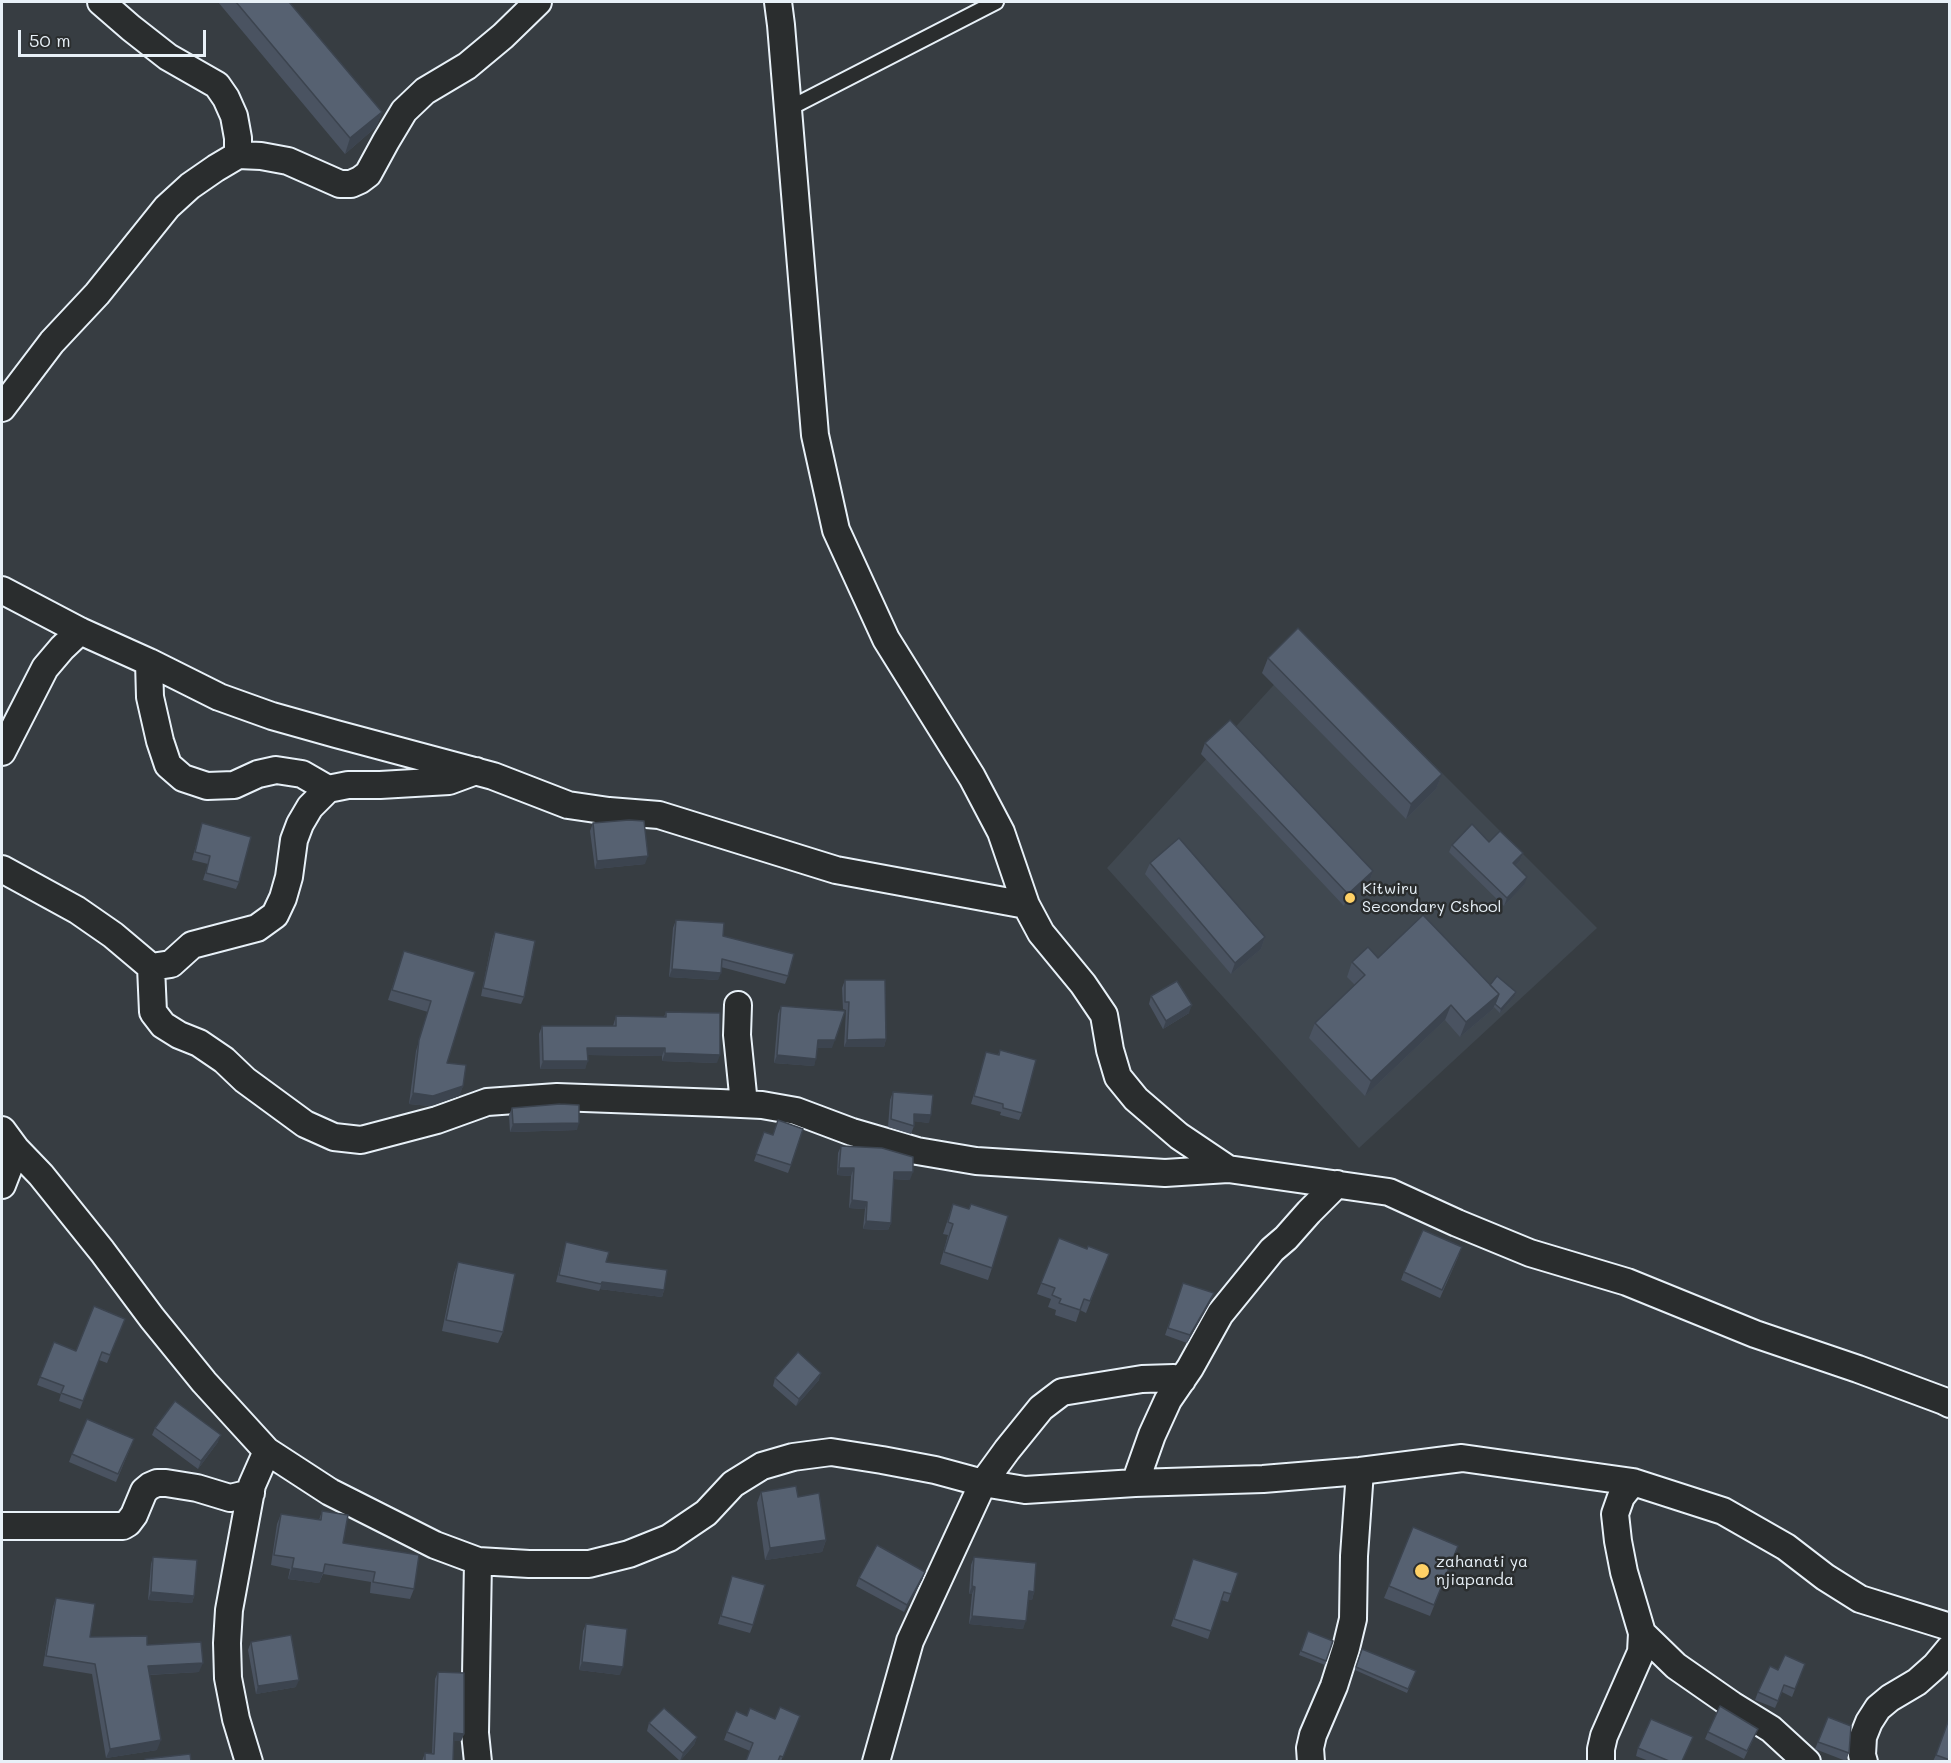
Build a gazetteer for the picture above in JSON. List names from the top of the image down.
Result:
{
  "places": ["Kitwiru Secondary Cshool", "zahanati ya njiapanda"],
  "scale_bar": "50 m"
}
